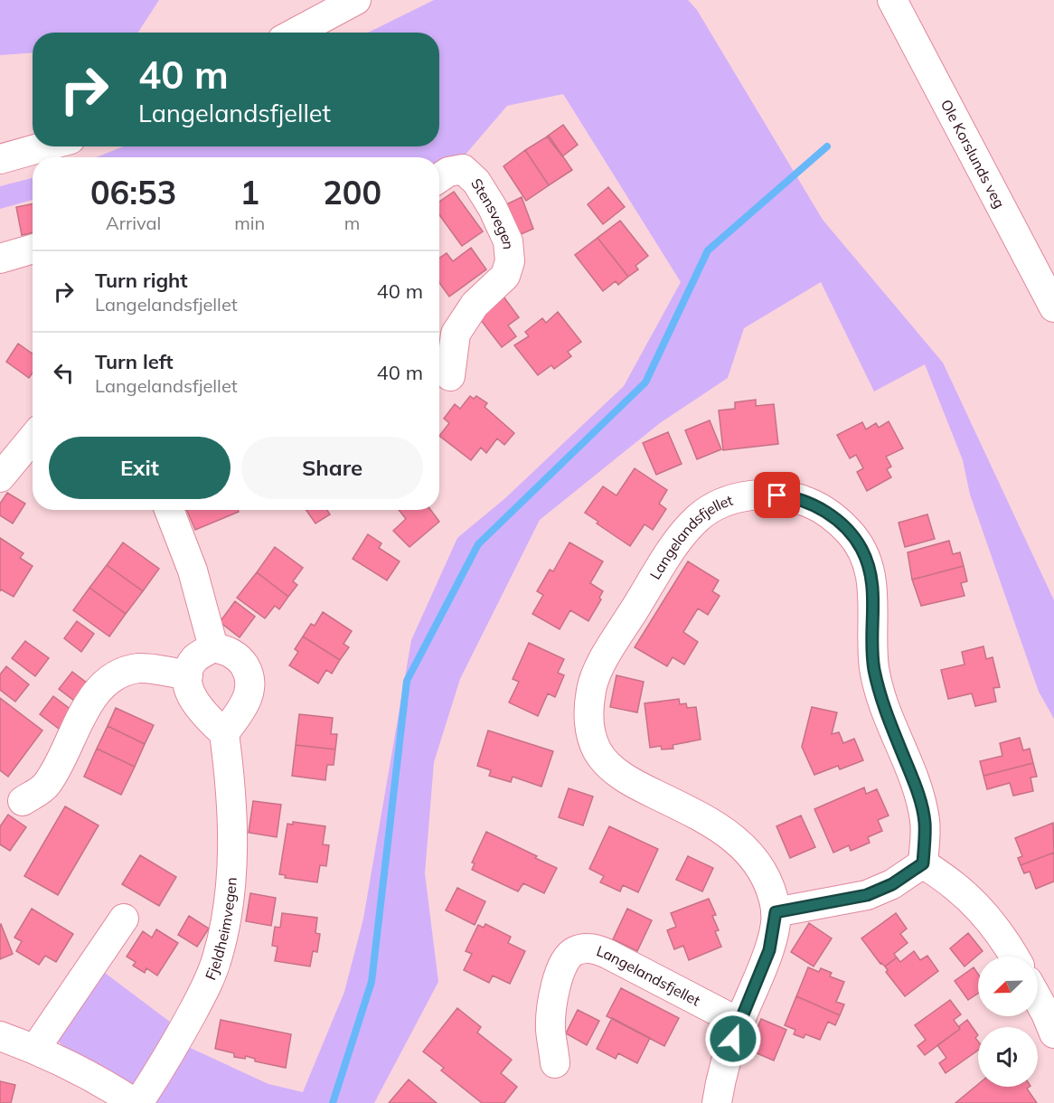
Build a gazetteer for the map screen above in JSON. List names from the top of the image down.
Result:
{
  "streets": {
    "street": [
      "Ole Korslunds veg",
      "Stensvegen",
      "Langelandsfjellet",
      "Fjeldheimvegen"
    ]
  },
  "north": "bottom left",
  "page": {
    "turn": ["40 m", "Langelandsfjellet"],
    "eta": [
      "06:53",
      "Arrival",
      "1",
      "min",
      "200",
      "m"
    ],
    "list": [
      {
        "name": "Turn right",
        "note": "Langelandsfjellet",
        "value": "40 m"
      },
      {
        "name": "Turn left",
        "note": "Langelandsfjellet",
        "value": "40 m"
      }
    ],
    "buttons": ["Exit", "Share"]
  }
}
